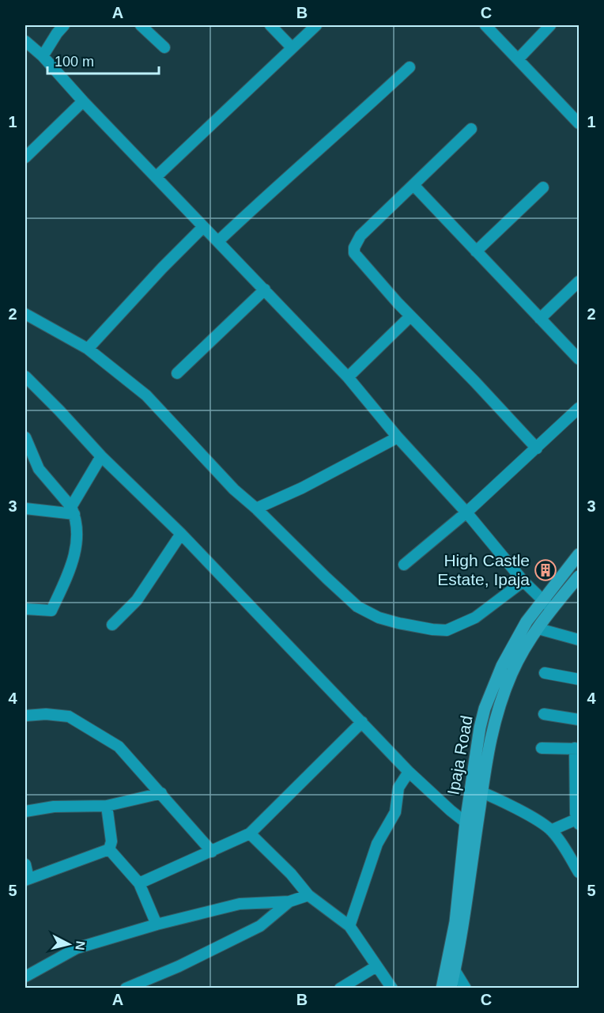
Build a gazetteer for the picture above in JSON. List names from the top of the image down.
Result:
{
  "streets": {
    "main road": ["Ipaja Road"]
  },
  "places": {
    "building": ["High Castle Estate, Ipaja"]
  },
  "scale_bar": "100 m",
  "north": "right",
  "grid": {
    "columns": ["A", "B", "C"],
    "rows": [
      "1",
      "2",
      "3",
      "4",
      "5"
    ]
  }
}
